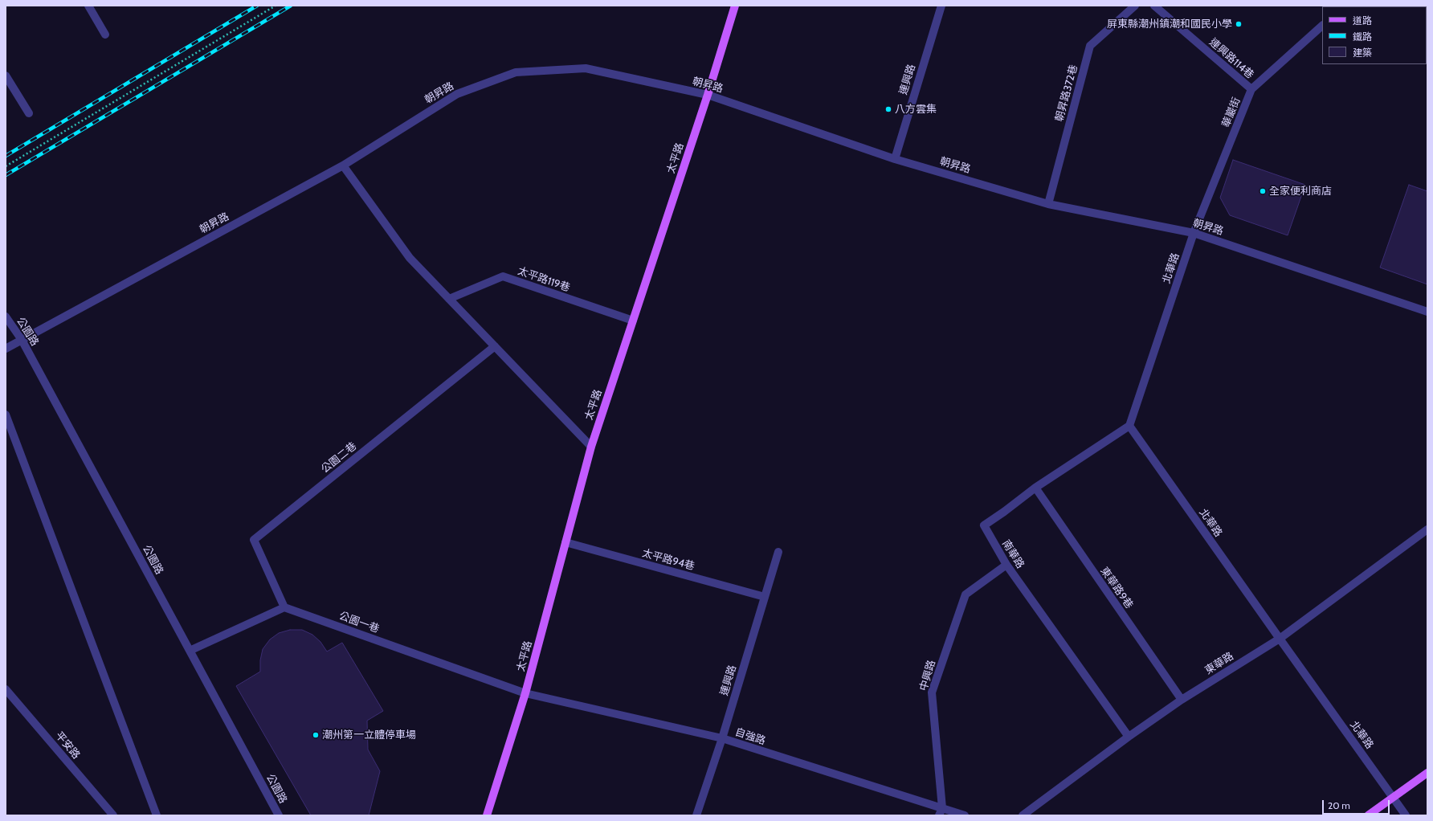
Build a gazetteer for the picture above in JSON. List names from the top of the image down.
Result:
{
  "streets": {
    "main road": ["太平路"],
    "street": [
      "連興路114巷",
      "連興路",
      "朝昇路",
      "朝昇路372巷",
      "華巖街",
      "北華路",
      "太平路119巷",
      "公園路",
      "公園二巷",
      "南華路",
      "太平路94巷",
      "東華路9巷",
      "公園一巷",
      "東華路",
      "中興路",
      "自強路",
      "平安路"
    ]
  },
  "crossings": [
    ["連興路114巷", "華巖街"],
    ["連興路", "朝昇路"],
    ["連興路", "太平路94巷"],
    ["連興路", "自強路"],
    ["朝昇路", "朝昇路372巷"],
    ["朝昇路", "華巖街"],
    ["朝昇路", "太平路"],
    ["朝昇路", "北華路"],
    ["朝昇路", "公園路"],
    ["華巖街", "北華路"],
    ["太平路", "太平路119巷"],
    ["太平路", "太平路94巷"],
    ["太平路", "公園一巷"],
    ["太平路", "自強路"],
    ["北華路", "南華路"],
    ["北華路", "東華路"],
    ["公園二巷", "公園一巷"],
    ["南華路", "東華路9巷"],
    ["南華路", "東華路"],
    ["南華路", "中興路"],
    ["東華路9巷", "東華路"],
    ["公園一巷", "自強路"],
    ["中興路", "自強路"]
  ],
  "places": [
    "屏東縣潮州鎮潮和國民小學",
    "八方雲集",
    "全家便利商店",
    "潮州第一立體停車場"
  ],
  "legend": ["道路", "鐵路", "建築"],
  "scale_bar": "20 m"
}
